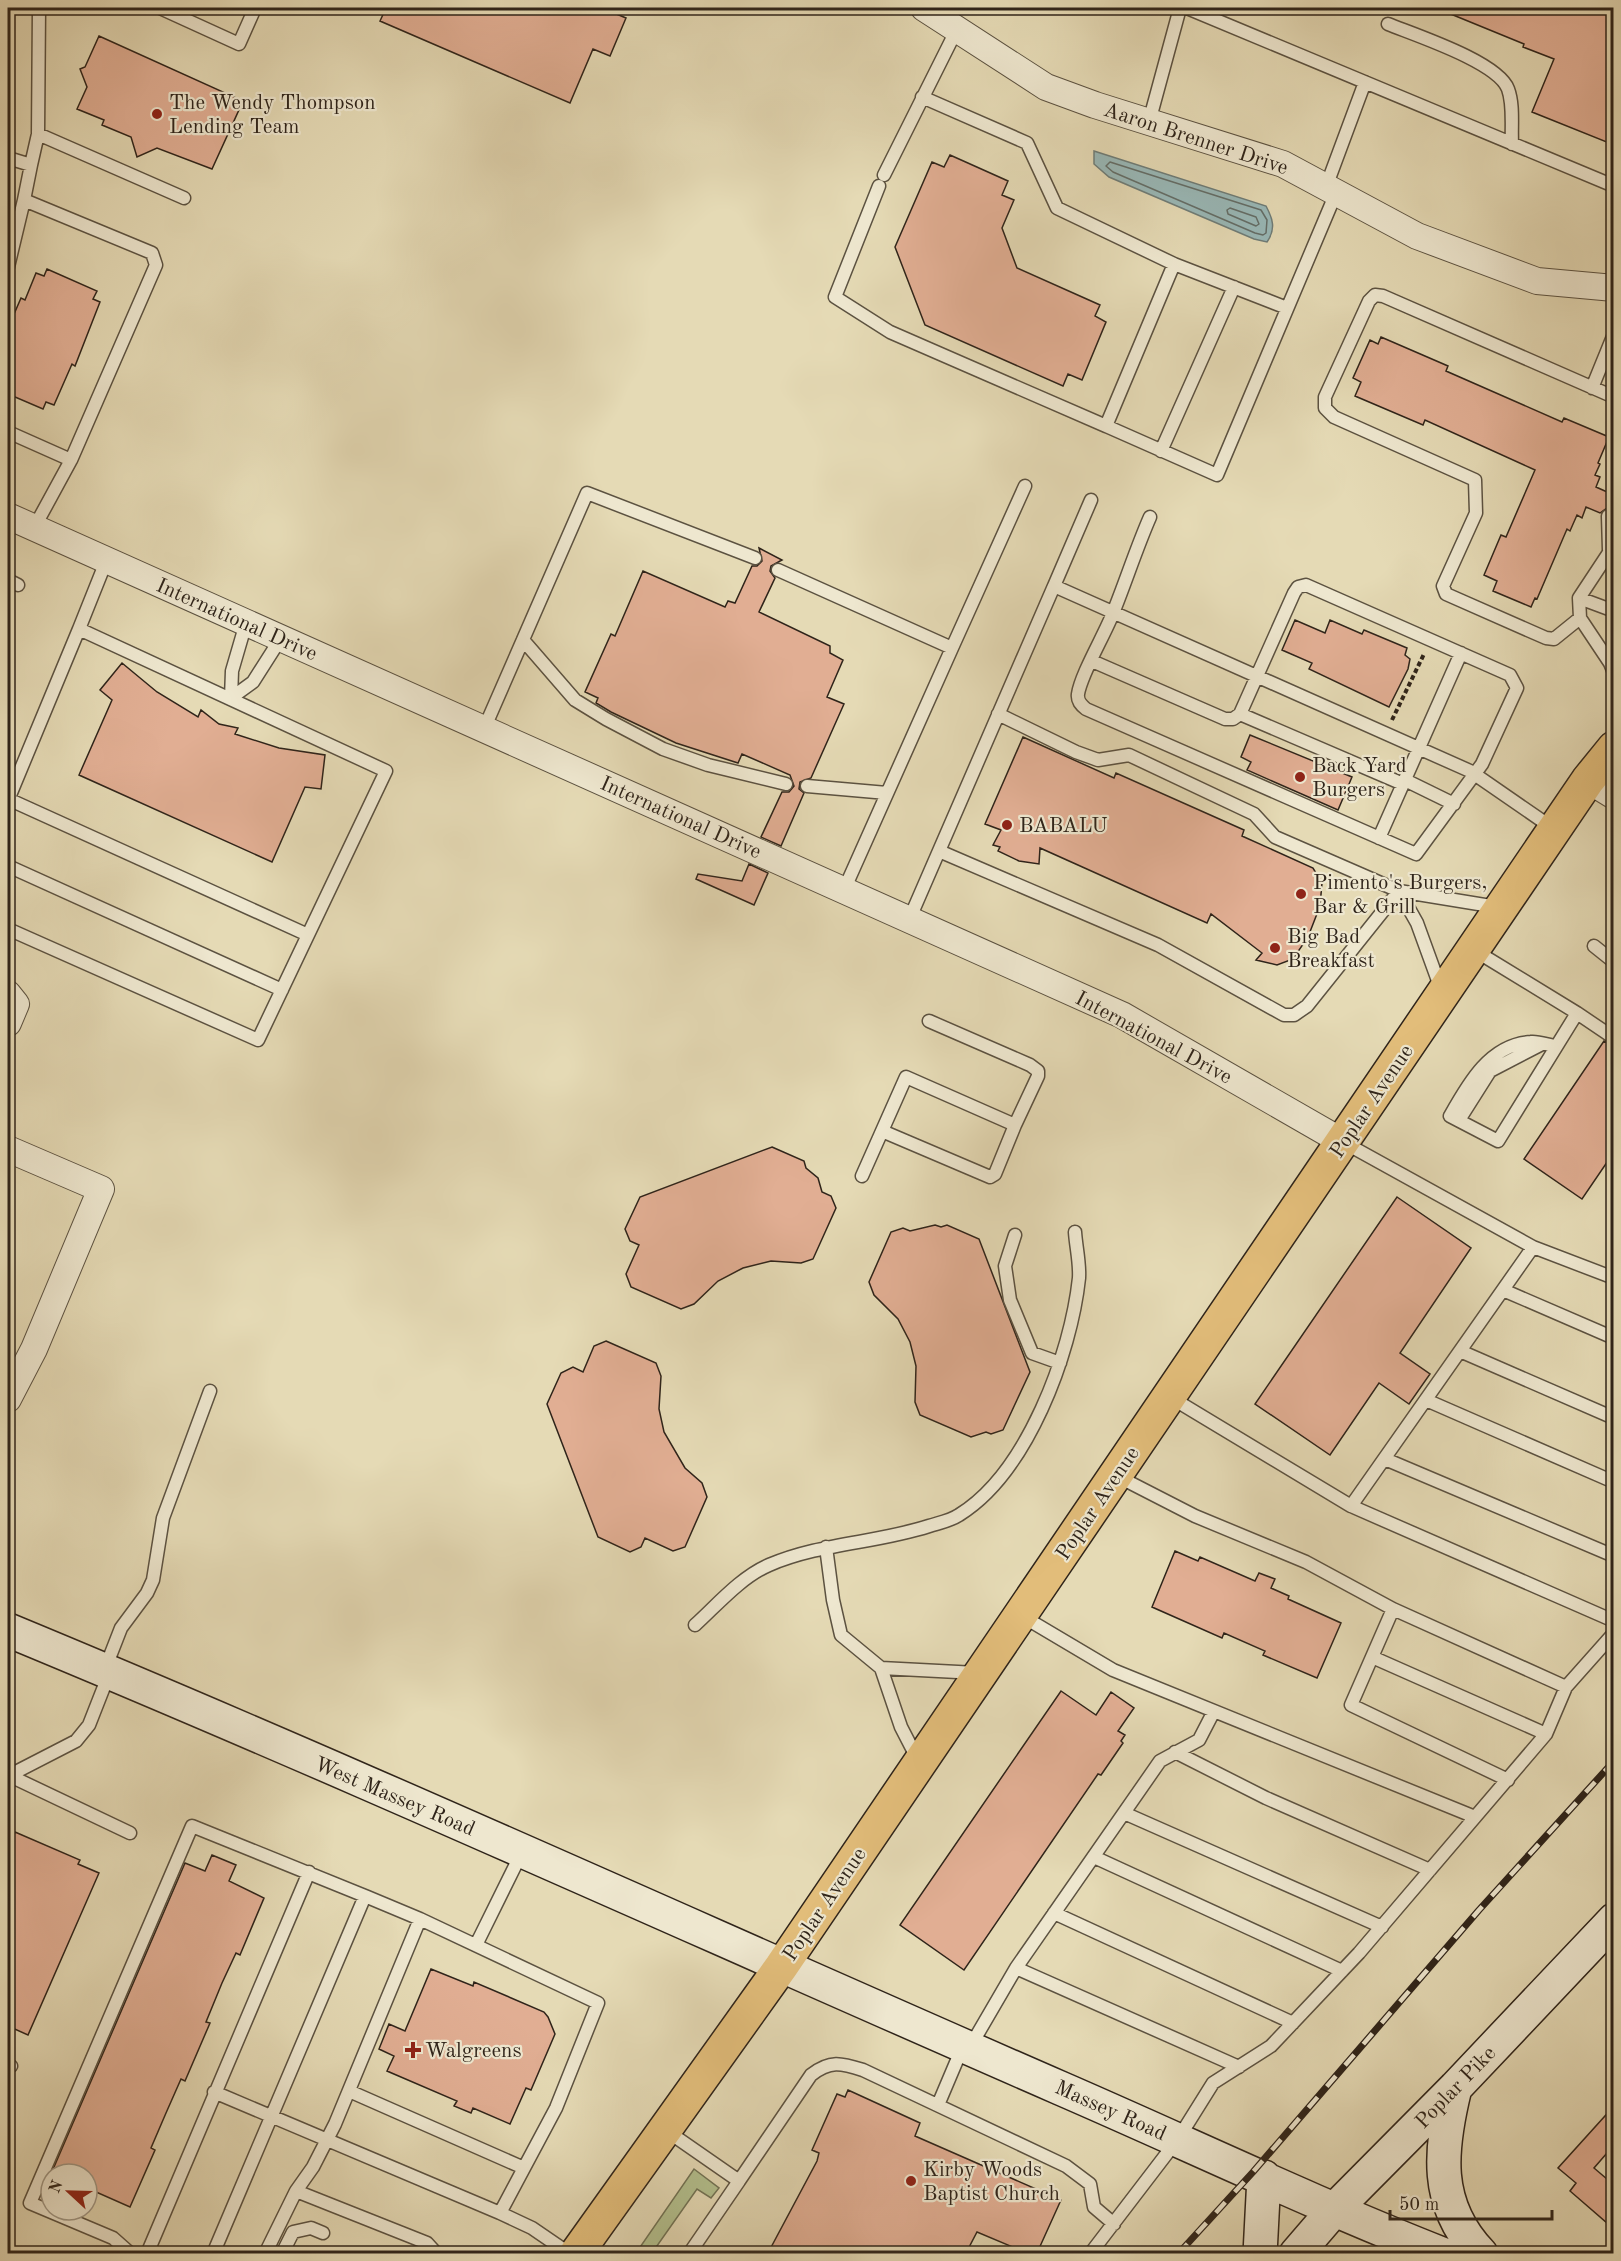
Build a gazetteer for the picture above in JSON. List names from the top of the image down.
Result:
{
  "streets": {
    "main road": ["Poplar Avenue"],
    "street": [
      "Aaron Brenner Drive",
      "International Drive",
      "West Massey Road",
      "Poplar Pike",
      "Massey Road"
    ]
  },
  "crossings": [
    ["International Drive", "Poplar Avenue"],
    ["Poplar Avenue", "West Massey Road"],
    ["Poplar Avenue", "Massey Road"],
    ["West Massey Road", "Massey Road"],
    ["Poplar Pike", "Massey Road"]
  ],
  "places": {
    "other": [
      "The Wendy Thompson Lending Team",
      "Back Yard Burgers",
      "BABALU",
      "Pimento's Burgers, Bar & Grill",
      "Big Bad Breakfast",
      "Kirby Woods Baptist Church"
    ],
    "health": ["Walgreens"]
  },
  "scale_bar": "50 m",
  "north": "left"
}
